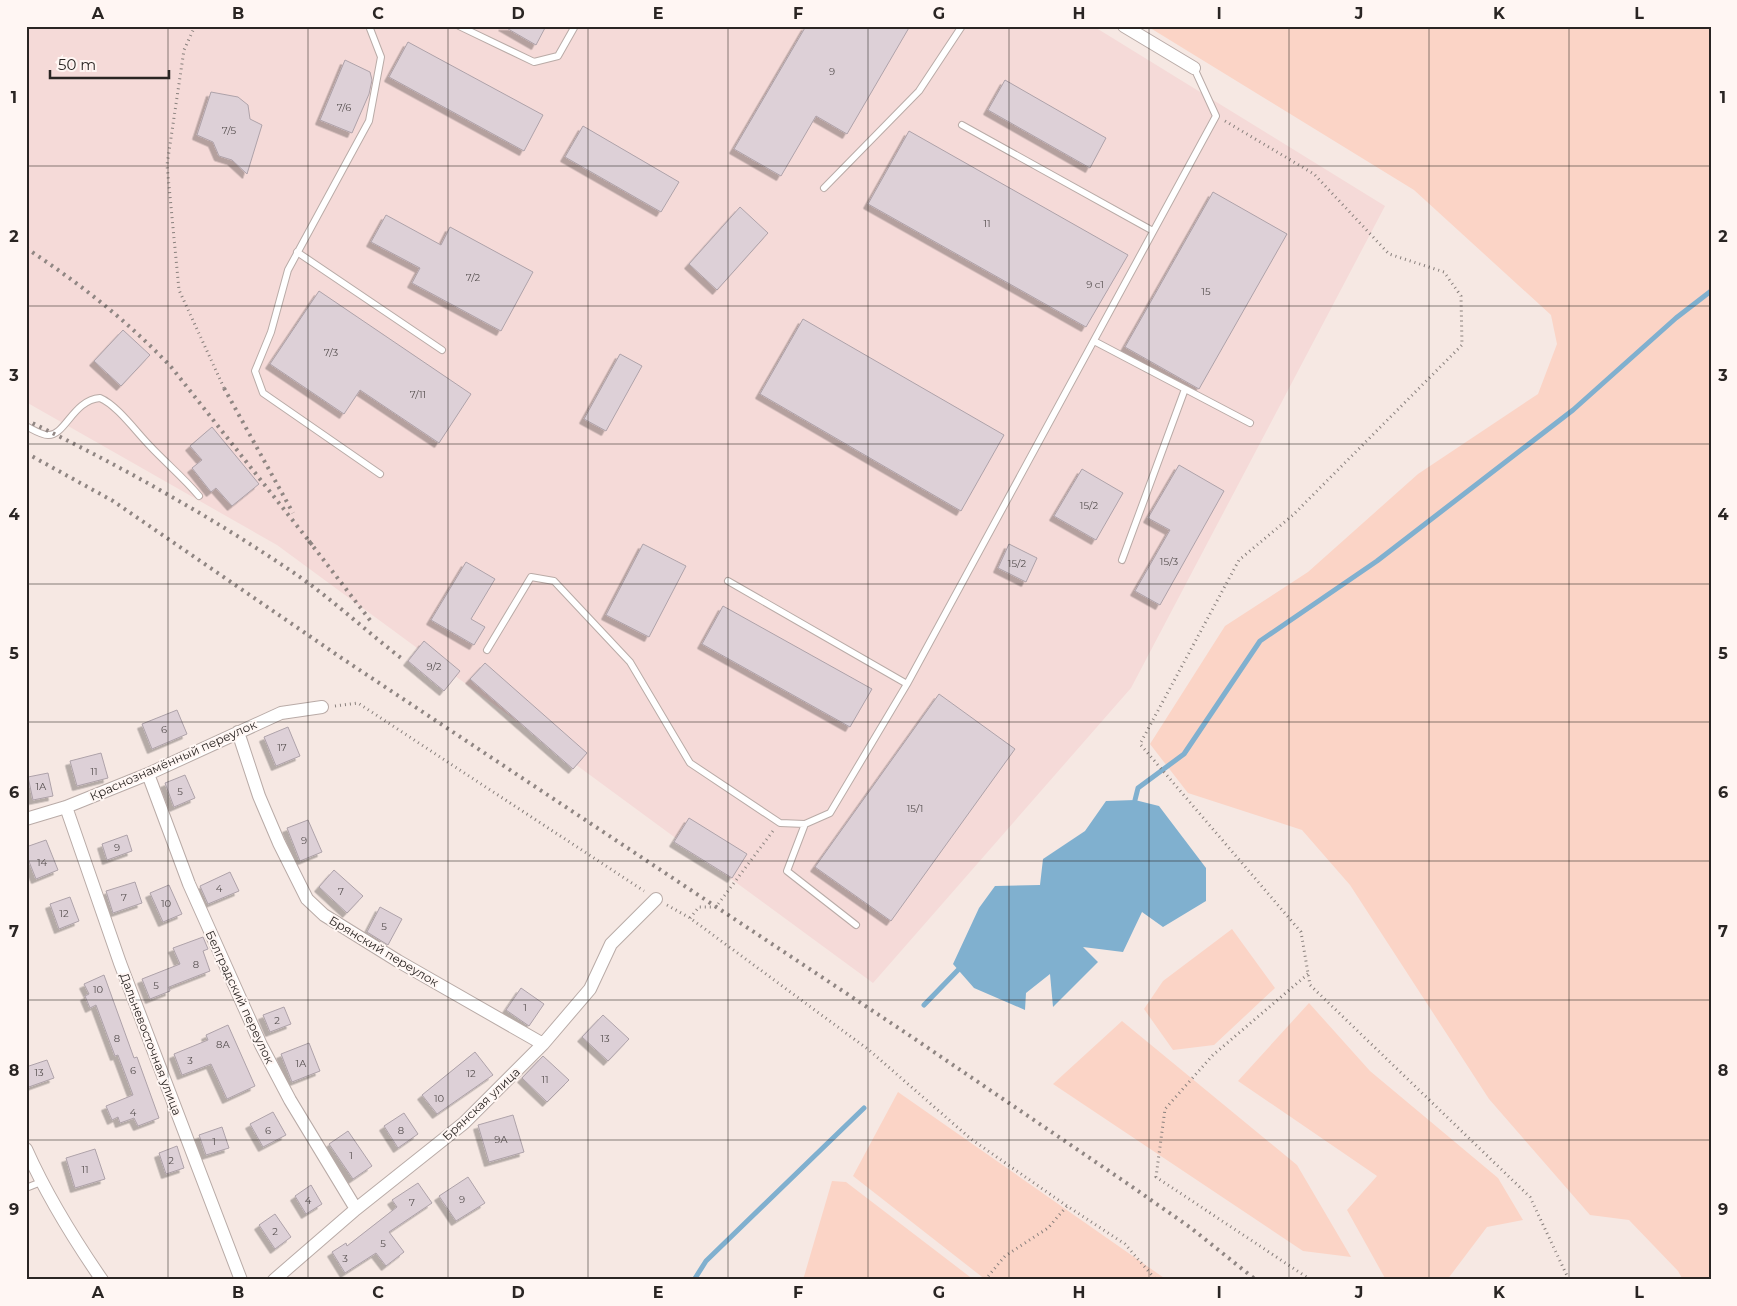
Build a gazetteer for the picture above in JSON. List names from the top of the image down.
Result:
{
  "streets": {
    "street": [
      "Краснознамённый переулок",
      "Брянский переулок",
      "Белградский переулок",
      "Дальневосточная улица",
      "Брянская улица"
    ]
  },
  "crossings": [
    ["Краснознамённый переулок", "Брянский переулок"],
    ["Краснознамённый переулок", "Белградский переулок"],
    ["Краснознамённый переулок", "Дальневосточная улица"],
    ["Брянский переулок", "Брянская улица"],
    ["Белградский переулок", "Брянская улица"]
  ],
  "house_numbers": [
    "9",
    "7/6",
    "7/5",
    "11",
    "7/2",
    "9 с1",
    "15",
    "7/3",
    "7/11",
    "15/2",
    "15/3",
    "15/2",
    "9/2",
    "6",
    "17",
    "11",
    "1А",
    "5",
    "15/1",
    "9",
    "9",
    "14",
    "4",
    "7",
    "7",
    "10",
    "12",
    "5",
    "8",
    "5",
    "10",
    "1",
    "2",
    "8",
    "13",
    "8А",
    "3",
    "1А",
    "6",
    "13",
    "12",
    "11",
    "10",
    "4",
    "6",
    "8",
    "9А",
    "1",
    "1",
    "2",
    "11",
    "9",
    "4",
    "7",
    "2",
    "5",
    "3"
  ],
  "scale_bar": "50 m",
  "grid": {
    "columns": [
      "A",
      "B",
      "C",
      "D",
      "E",
      "F",
      "G",
      "H",
      "I",
      "J",
      "K",
      "L"
    ],
    "rows": [
      "1",
      "2",
      "3",
      "4",
      "5",
      "6",
      "7",
      "8",
      "9"
    ]
  }
}
